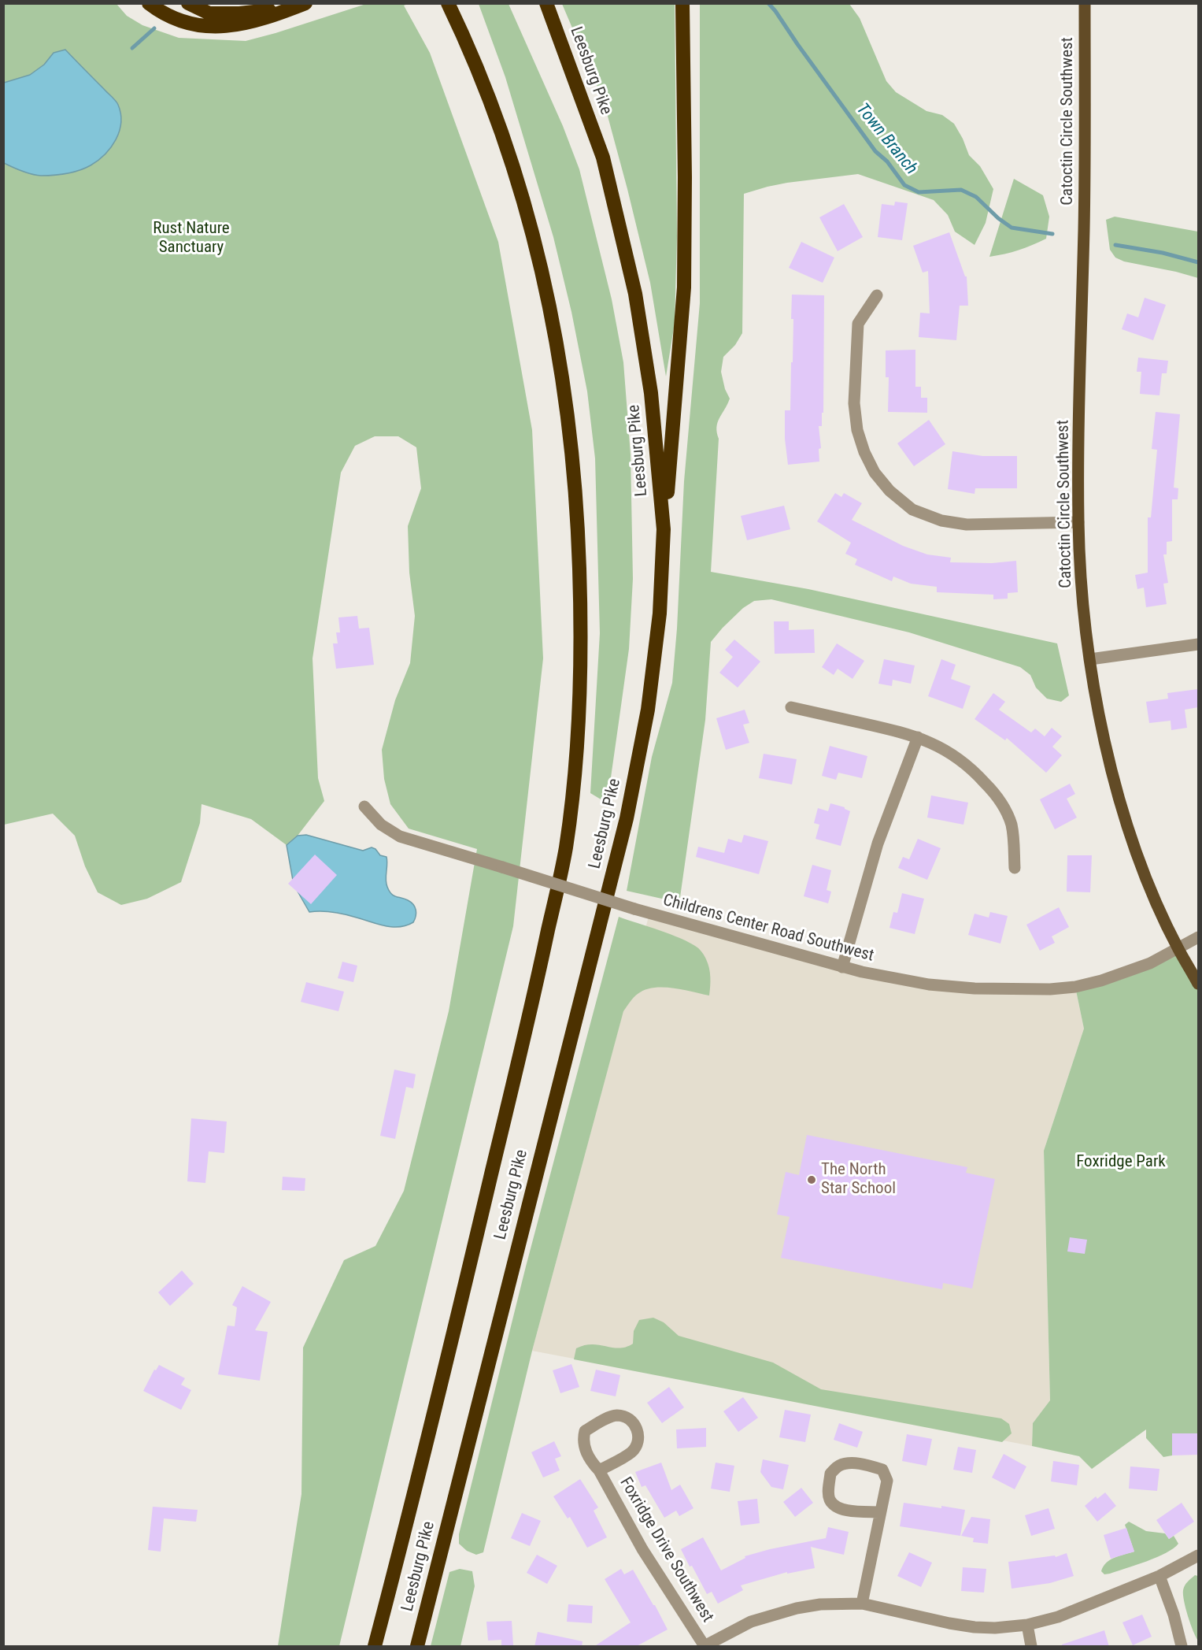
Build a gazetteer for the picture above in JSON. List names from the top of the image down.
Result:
{
  "streets": {
    "highway": ["Leesburg Pike"],
    "main road": ["Catoctin Circle Southwest"],
    "street": ["Childrens Center Road Southwest", "Foxridge Drive Southwest"]
  },
  "crossings": [
    ["Catoctin Circle Southwest", "Childrens Center Road Southwest"]
  ],
  "water": ["Town Branch"],
  "parks": ["Rust Nature Sanctuary", "Foxridge Park"],
  "places": ["The North Star School"]
}
